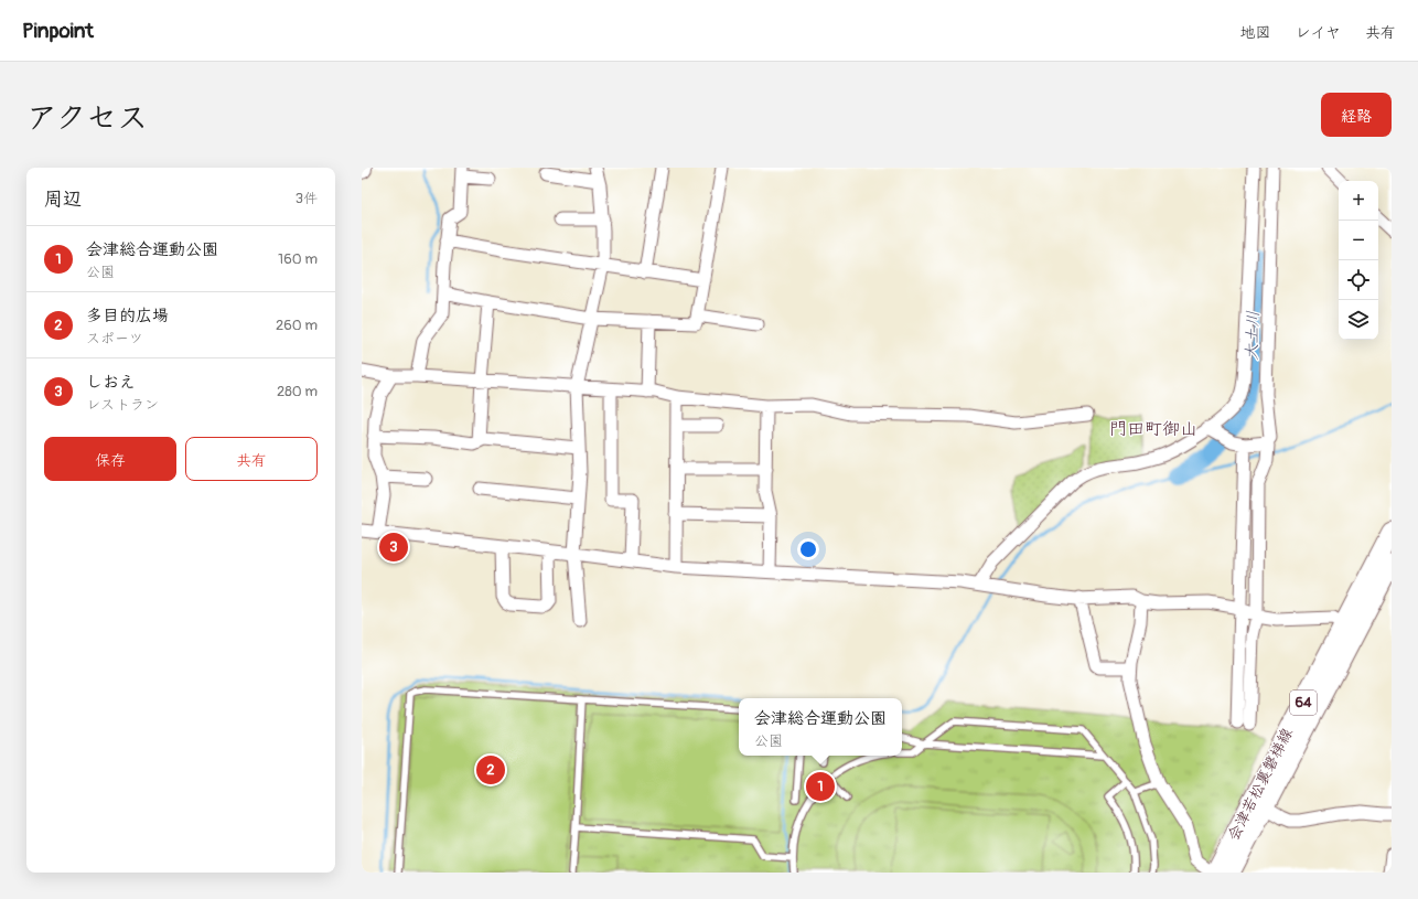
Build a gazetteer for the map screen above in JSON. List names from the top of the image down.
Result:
{
  "streets": {
    "main road": ["64", "会津若松裏磐梯線"]
  },
  "districts": ["門田町御山"],
  "water": ["大土川"],
  "page": {
    "header": "Pinpoint",
    "nav": ["地図", "レイヤ", "共有"],
    "title": "アクセス",
    "buttons": [
      "経路",
      ["保存", "共有"]
    ],
    "heading": ["周辺", "3件"],
    "map_buttons": ["+", "−"],
    "list": [
      {
        "mark": "1",
        "name": "会津総合運動公園",
        "note": "公園",
        "value": "160 m"
      },
      {
        "mark": "2",
        "name": "多目的広場",
        "note": "スポーツ",
        "value": "260 m"
      },
      {
        "mark": "3",
        "name": "しおえ",
        "note": "レストラン",
        "value": "280 m"
      }
    ],
    "pins": ["3", "2", "1"],
    "popup": ["会津総合運動公園", "公園"]
  }
}
